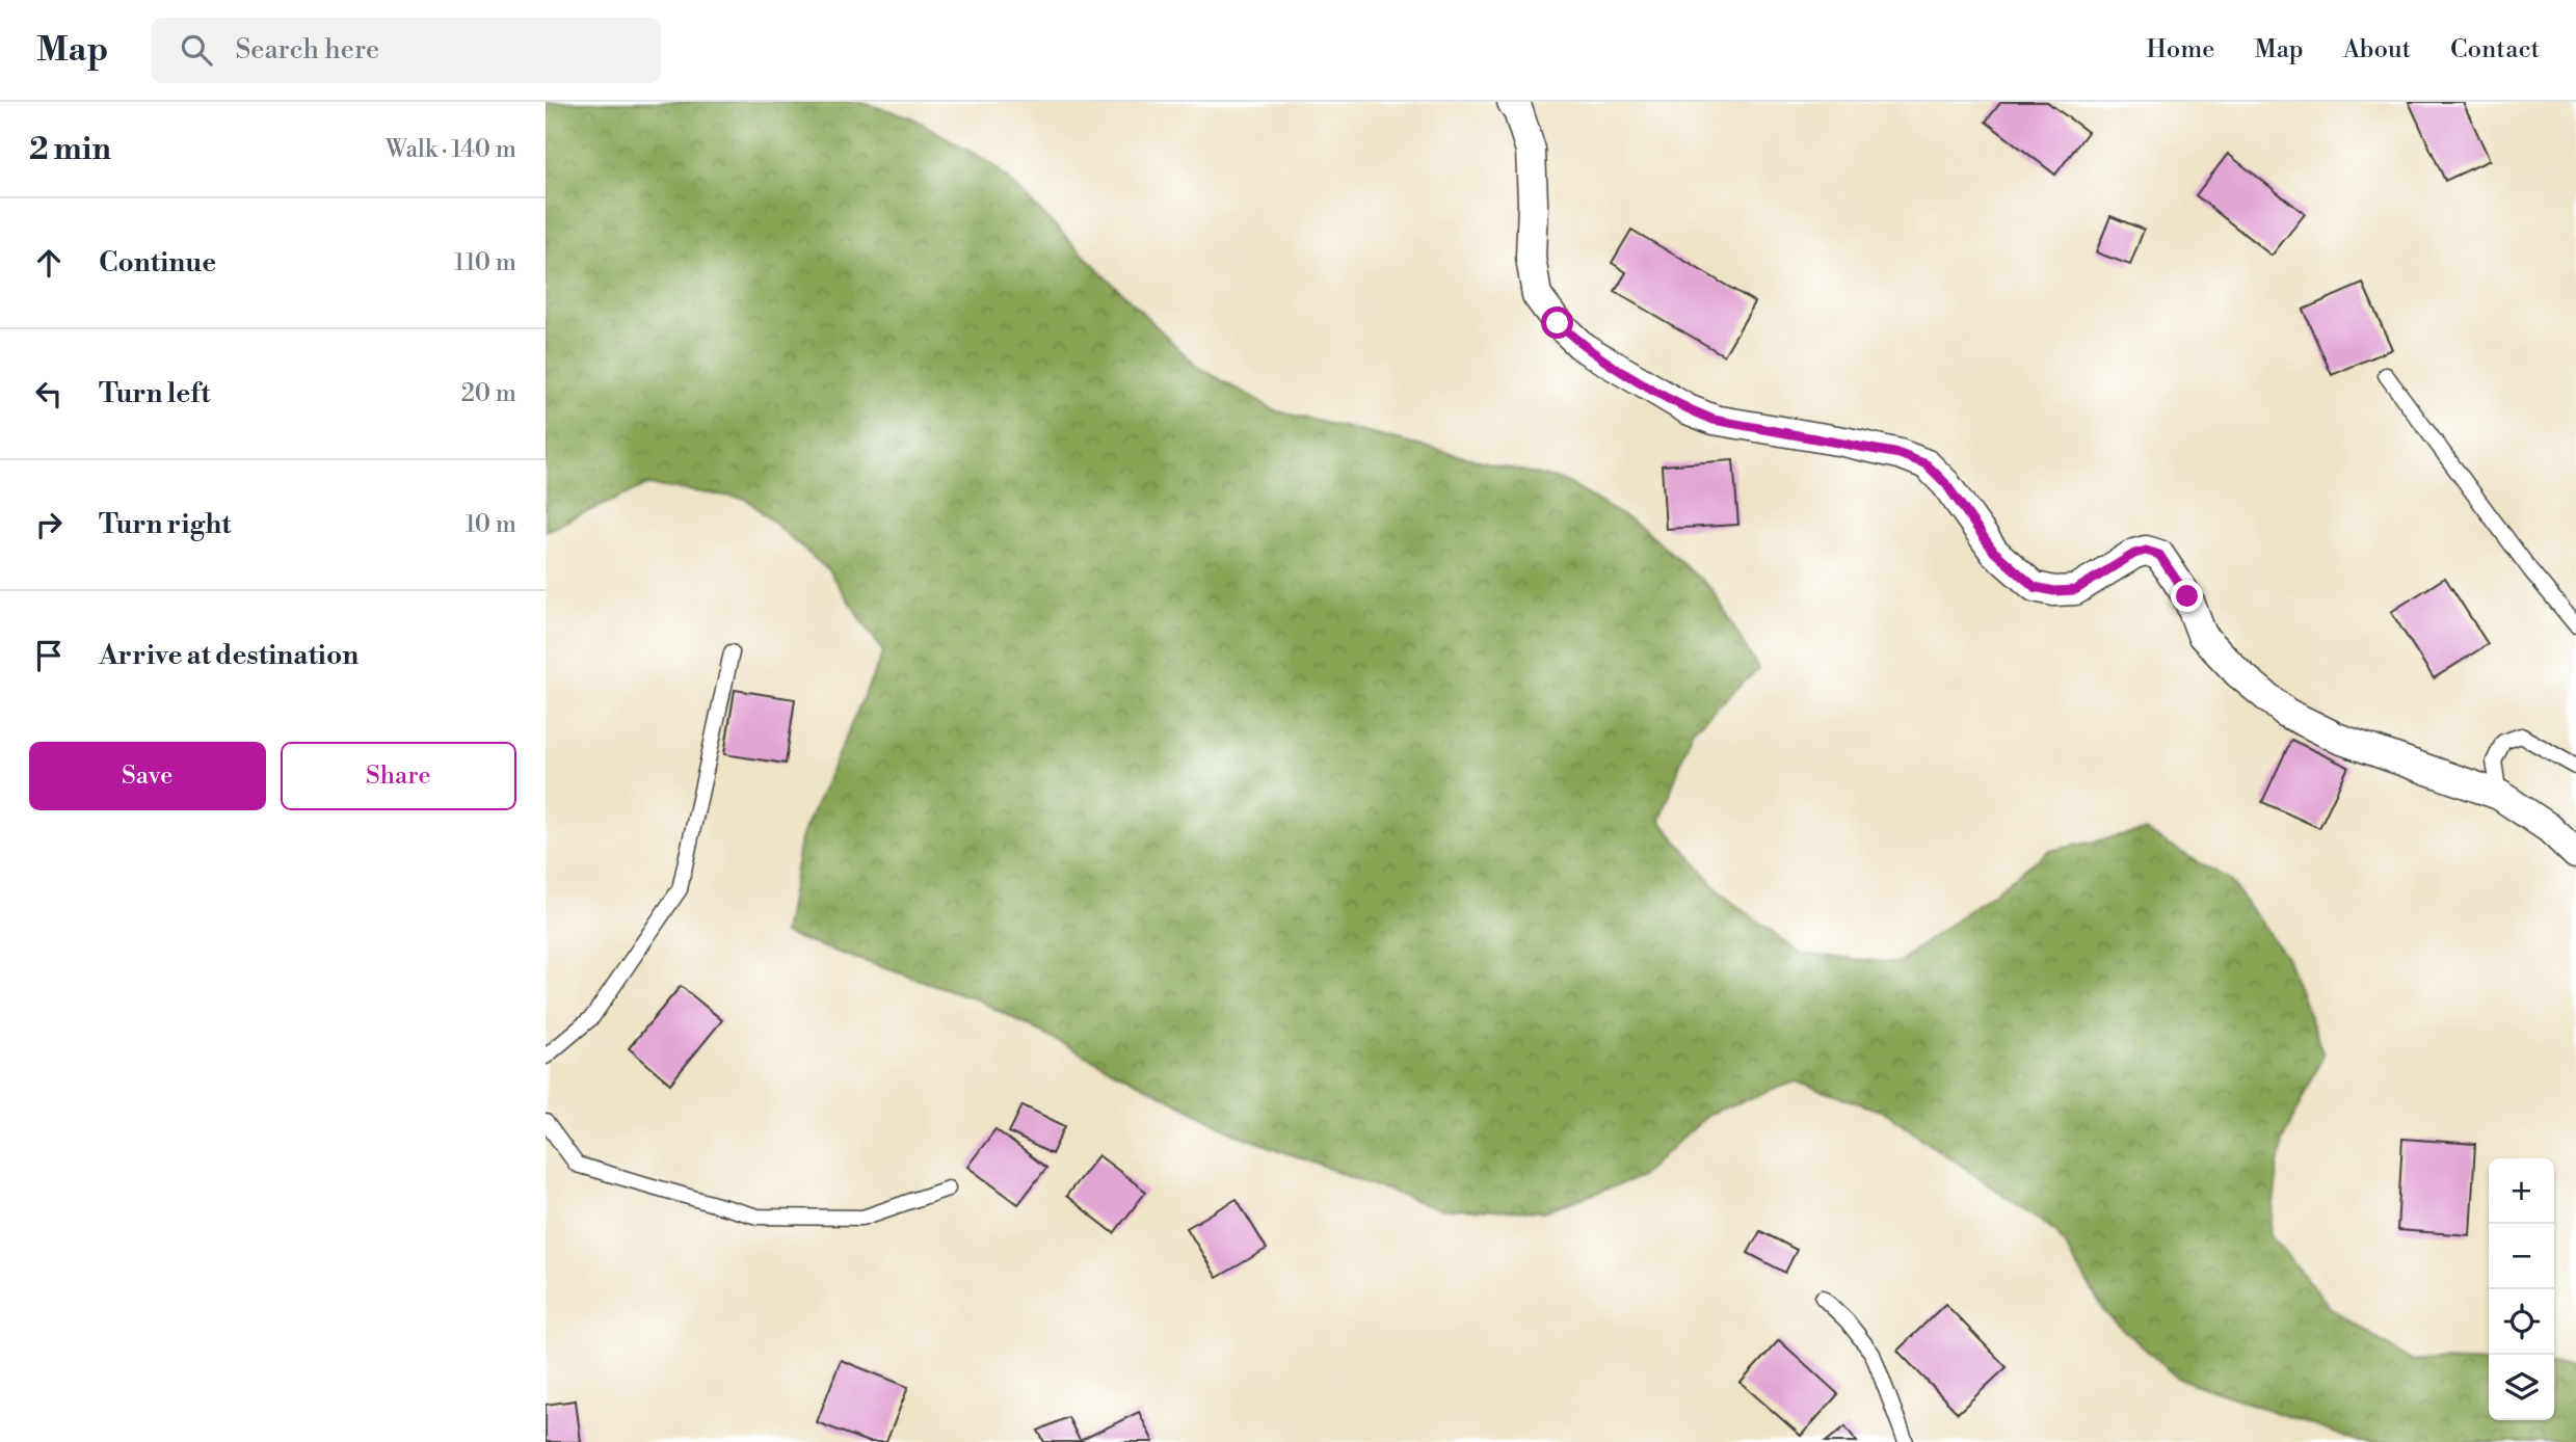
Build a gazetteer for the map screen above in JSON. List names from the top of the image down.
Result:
{
  "page": {
    "header": "Map",
    "search": "Search here",
    "nav": [
      "Home",
      "Map",
      "About",
      "Contact"
    ],
    "heading": ["2 min", "Walk · 140 m"],
    "list": [
      ["Continue", "110 m"],
      ["Turn left", "20 m"],
      ["Turn right", "10 m"],
      "Arrive at destination"
    ],
    "buttons": ["Save", "Share"],
    "map_buttons": ["+", "−"]
  }
}
